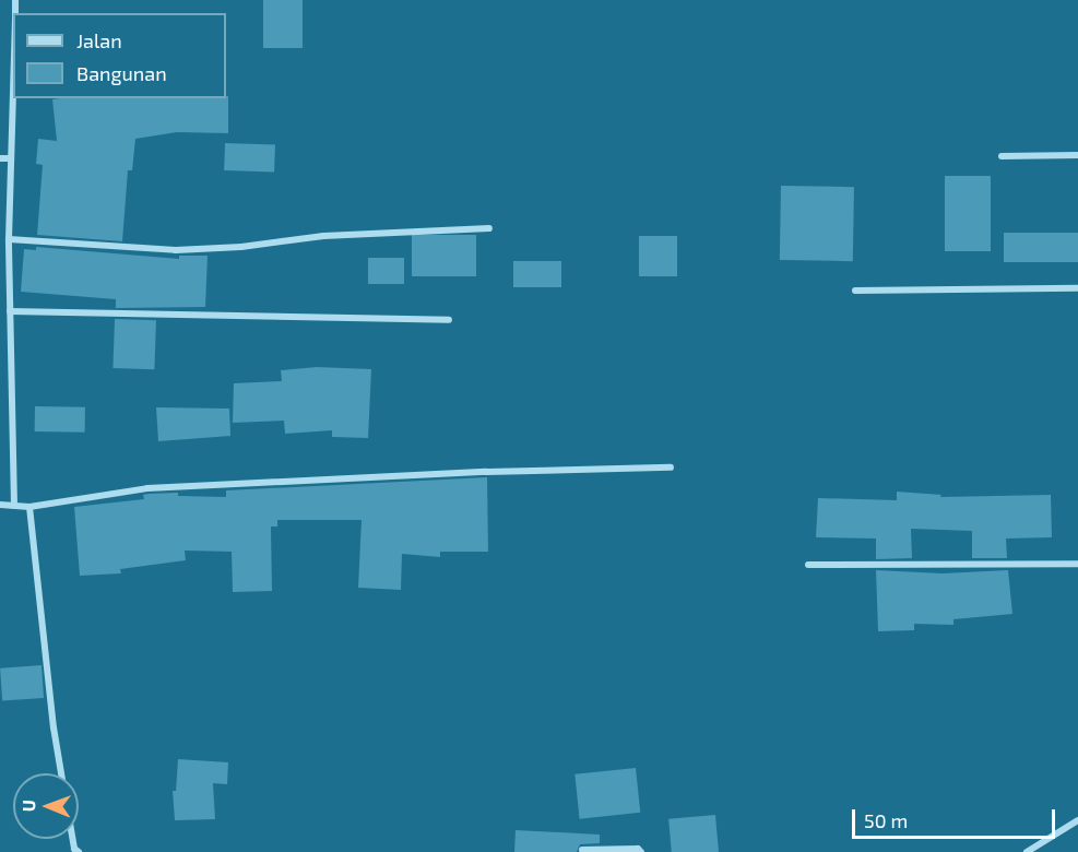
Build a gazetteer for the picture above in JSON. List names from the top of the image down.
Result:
{
  "legend": ["Jalan", "Bangunan"],
  "scale_bar": "50 m",
  "north": "left"
}
